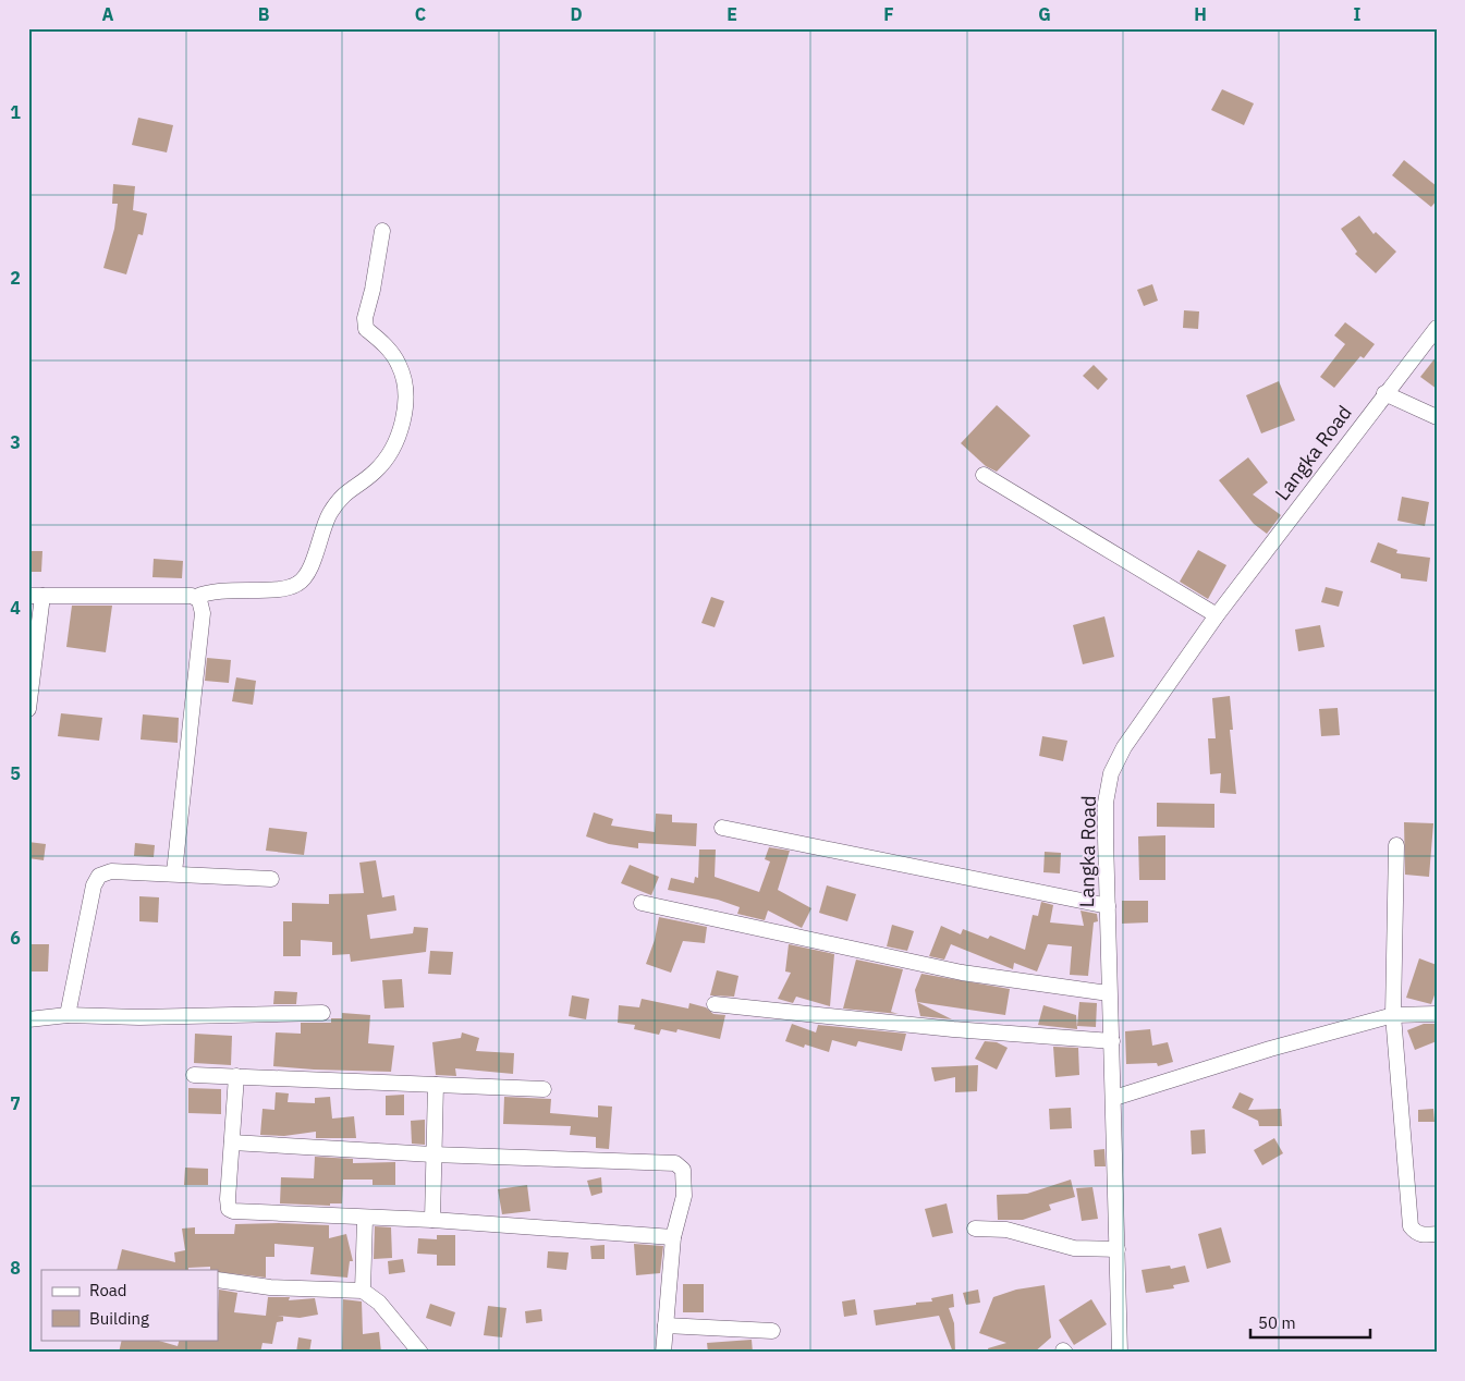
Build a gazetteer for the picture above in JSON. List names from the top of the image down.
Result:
{
  "streets": {
    "street": ["Langka Road"]
  },
  "legend": ["Road", "Building"],
  "scale_bar": "50 m",
  "grid": {
    "columns": [
      "A",
      "B",
      "C",
      "D",
      "E",
      "F",
      "G",
      "H",
      "I"
    ],
    "rows": [
      "1",
      "2",
      "3",
      "4",
      "5",
      "6",
      "7",
      "8"
    ]
  }
}
